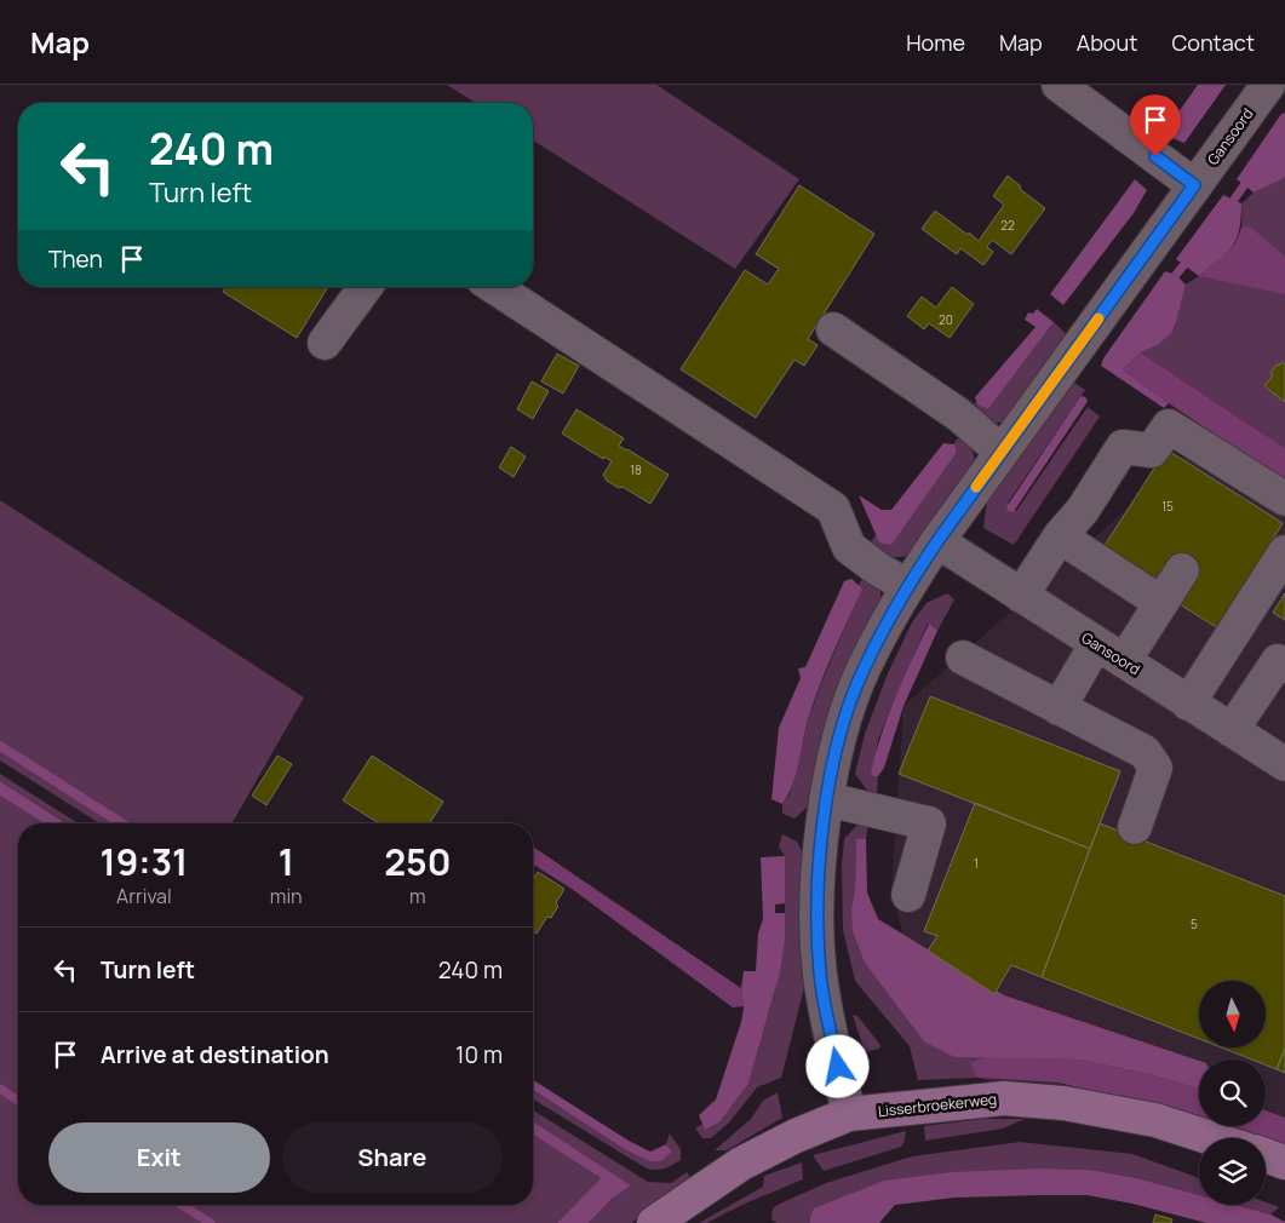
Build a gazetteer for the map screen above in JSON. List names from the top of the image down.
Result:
{
  "streets": {
    "main road": ["Lisserbroekerweg"],
    "street": ["Gansoord"]
  },
  "crossings": [
    ["Gansoord", "Lisserbroekerweg"]
  ],
  "house_numbers": [
    "22",
    "20",
    "18",
    "15",
    "1",
    "5"
  ],
  "north": "bottom",
  "page": {
    "header": "Map",
    "nav": [
      "Home",
      "Map",
      "About",
      "Contact"
    ],
    "turn": ["240 m", "Turn left"],
    "then": "Then",
    "eta": [
      "19:31",
      "Arrival",
      "1",
      "min",
      "250",
      "m"
    ],
    "list": [
      {
        "name": "Turn left",
        "value": "240 m"
      },
      {
        "name": "Arrive at destination",
        "value": "10 m"
      }
    ],
    "buttons": ["Exit", "Share"]
  }
}
